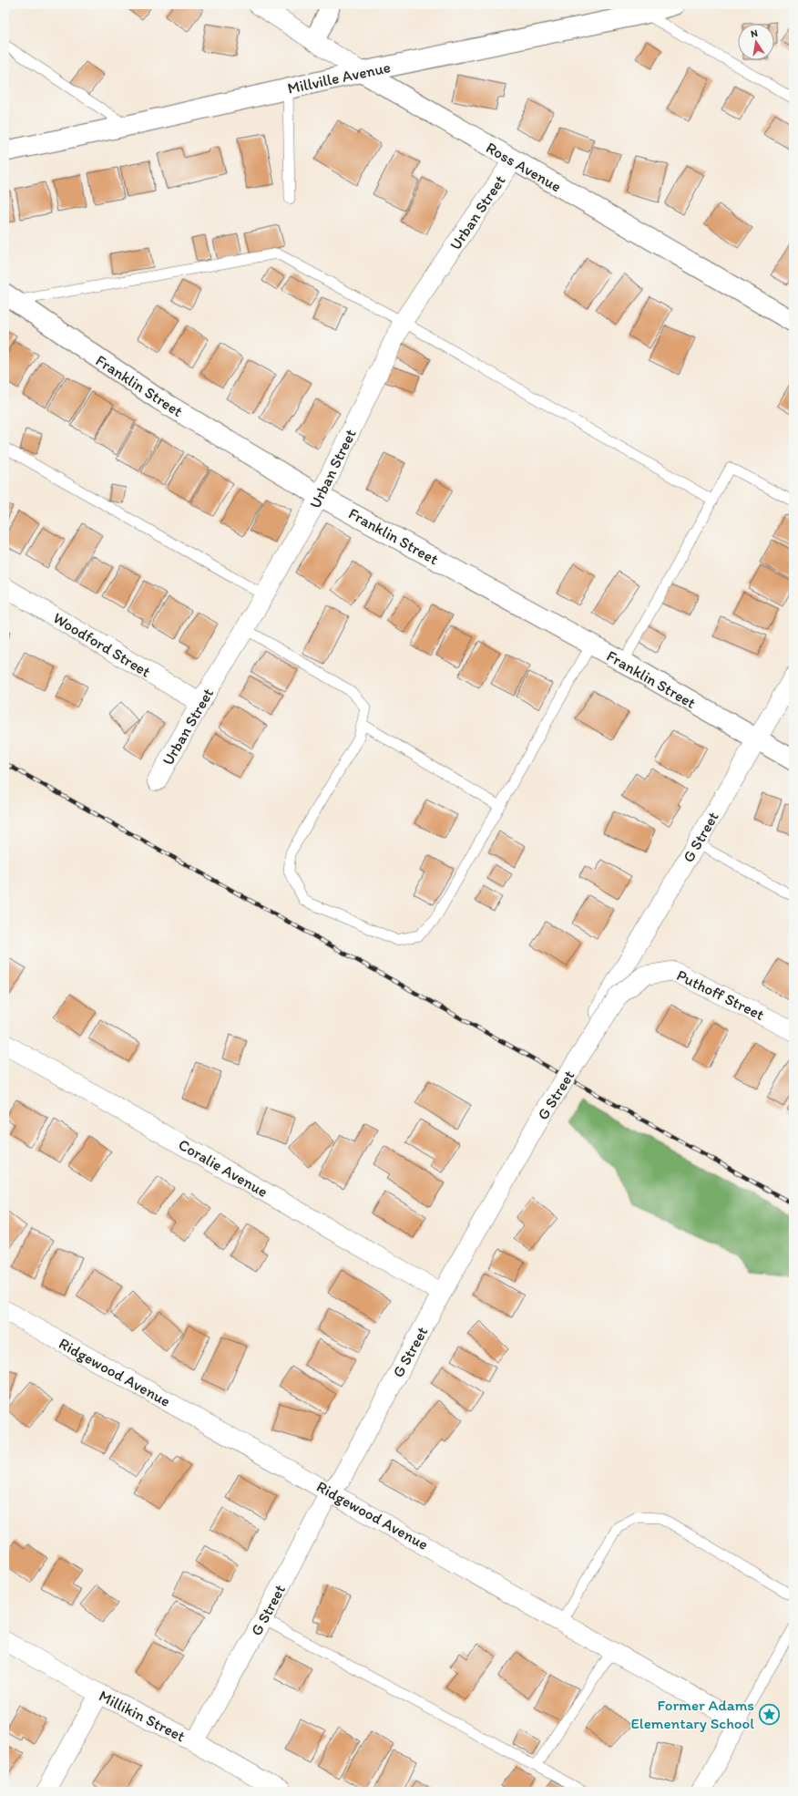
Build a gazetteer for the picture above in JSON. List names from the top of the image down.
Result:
{
  "streets": {
    "main road": ["Millville Avenue", "Ross Avenue", "Franklin Street"],
    "street": [
      "Urban Street",
      "Woodford Street",
      "G Street",
      "Puthoff Street",
      "Coralie Avenue",
      "Ridgewood Avenue",
      "Millikin Street"
    ]
  },
  "crossings": [
    ["Millville Avenue", "Ross Avenue"],
    ["Ross Avenue", "Urban Street"],
    ["Urban Street", "Franklin Street"],
    ["Urban Street", "Woodford Street"],
    ["Franklin Street", "G Street"],
    ["G Street", "Puthoff Street"],
    ["G Street", "Coralie Avenue"],
    ["G Street", "Ridgewood Avenue"],
    ["G Street", "Millikin Street"]
  ],
  "places": {
    "place": ["Former Adams Elementary School"]
  },
  "north": "top"
}
